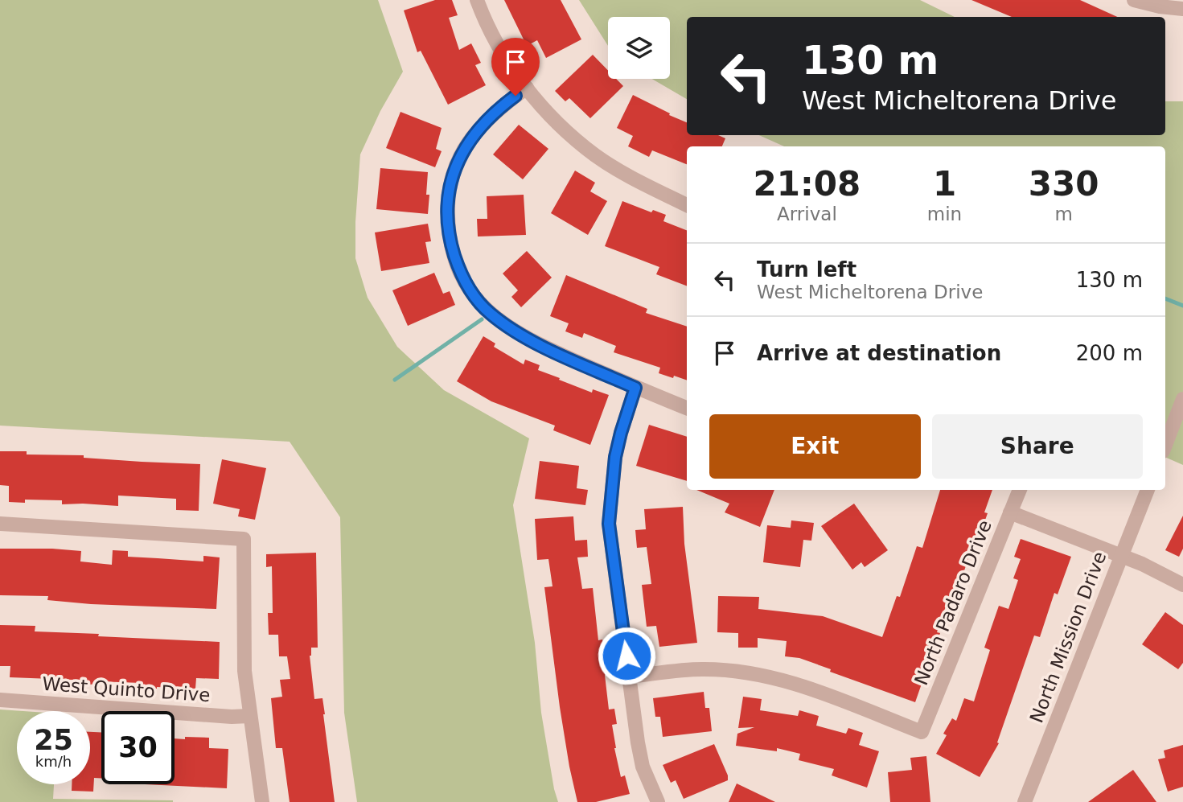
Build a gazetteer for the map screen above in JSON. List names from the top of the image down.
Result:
{
  "streets": {
    "street": ["North Padaro Drive", "North Mission Drive", "West Quinto Drive"]
  },
  "page": {
    "turn": ["130 m", "West Micheltorena Drive"],
    "eta": [
      "21:08",
      "Arrival",
      "1",
      "min",
      "330",
      "m"
    ],
    "list": [
      {
        "name": "Turn left",
        "note": "West Micheltorena Drive",
        "value": "130 m"
      },
      {
        "name": "Arrive at destination",
        "value": "200 m"
      }
    ],
    "buttons": ["Exit", "Share"],
    "speed": "25 km/h",
    "limit": "30"
  }
}
